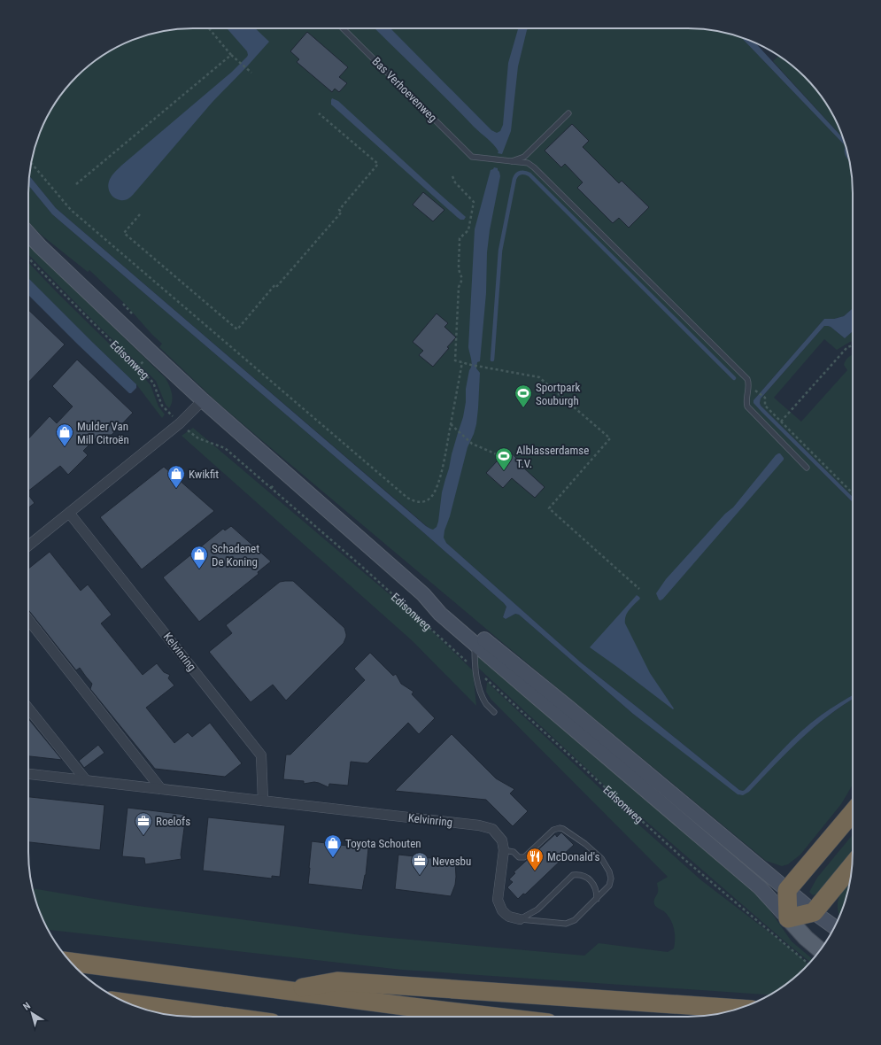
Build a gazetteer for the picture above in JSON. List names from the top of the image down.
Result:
{
  "streets": {
    "main road": ["Edisonweg"],
    "street": ["Kelvinring"],
    "lane": ["Bas Verhoevenweg"]
  },
  "places": {
    "sports": ["Sportpark Souburgh", "Alblasserdamse T.V."],
    "shop": [
      "Mulder Van Mill Citroën",
      "Kwikfit",
      "Schadenet De Koning",
      "Toyota Schouten"
    ],
    "office": ["Roelofs", "Nevesbu"],
    "restaurant": ["McDonald's"]
  },
  "north": "top left"
}
